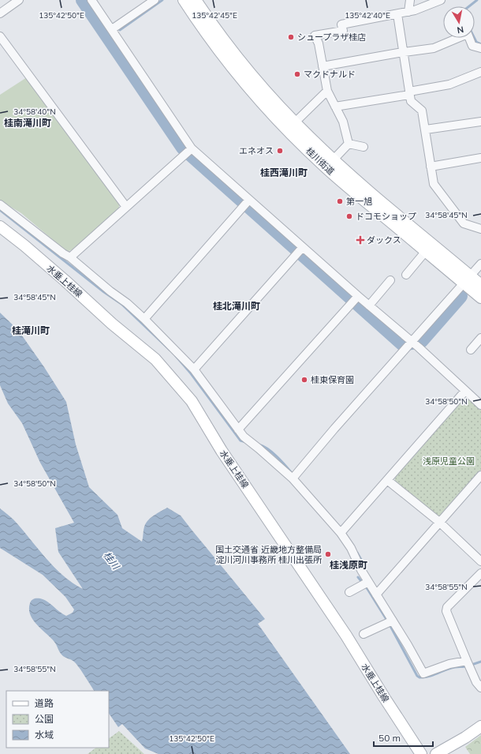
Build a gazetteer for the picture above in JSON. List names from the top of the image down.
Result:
{
  "streets": {
    "street": ["桂川街道", "水垂上桂線"]
  },
  "districts": [
    "桂南滝川町",
    "桂西滝川町",
    "桂北滝川町",
    "桂滝川町",
    "桂浅原町"
  ],
  "water": ["桂川"],
  "parks": ["浅原児童公園"],
  "places": {
    "other": [
      "シュープラザ桂店",
      "マクドナルド",
      "エネオス",
      "第一旭",
      "ドコモショップ",
      "桂東保育園",
      "国土交通省 近畿地方整備局 淀川河川事務所 桂川出張所"
    ],
    "health": ["ダックス"]
  },
  "legend": ["道路", "公園", "水域"],
  "scale_bar": "50 m",
  "north": "bottom",
  "coordinates": [
    "135°42'50\"E",
    "135°42'45\"E",
    "135°42'40\"E",
    "34°58'40\"N",
    "34°58'45\"N",
    "34°58'50\"N",
    "34°58'55\"N"
  ]
}
